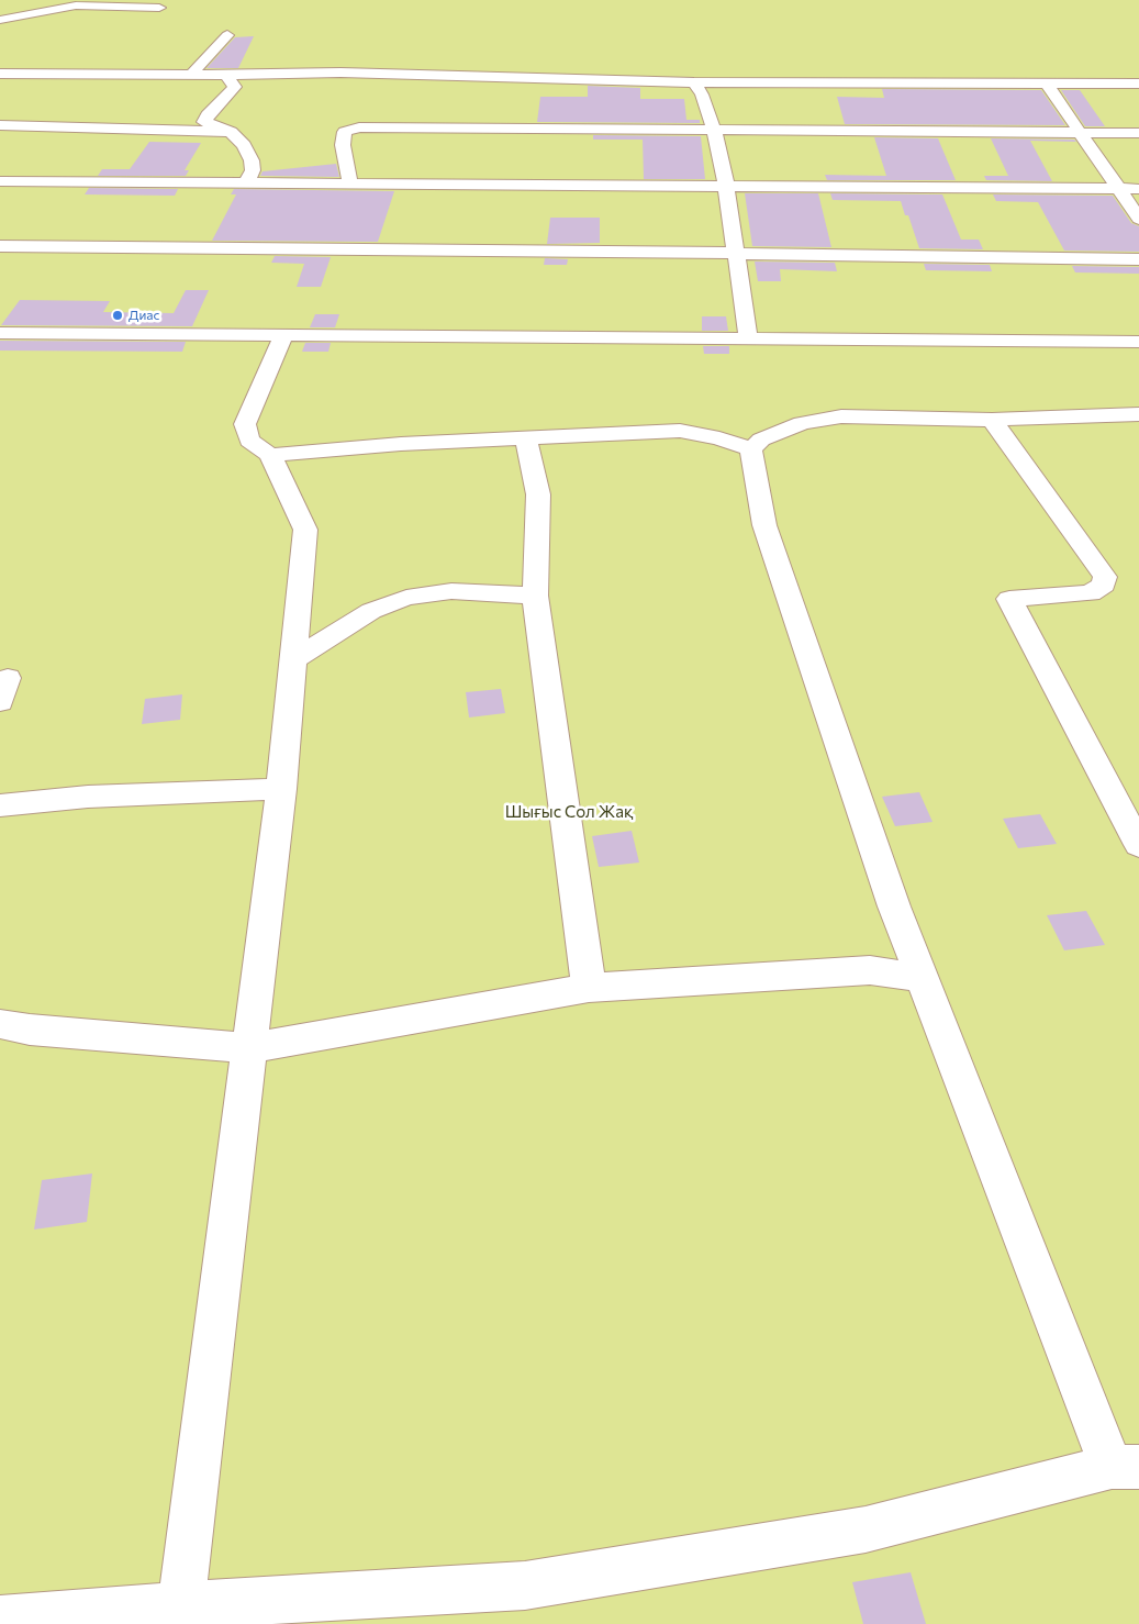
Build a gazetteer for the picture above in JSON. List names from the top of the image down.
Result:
{
  "parks": ["Шығыс Сол Жақ"],
  "places": ["Диас"]
}
